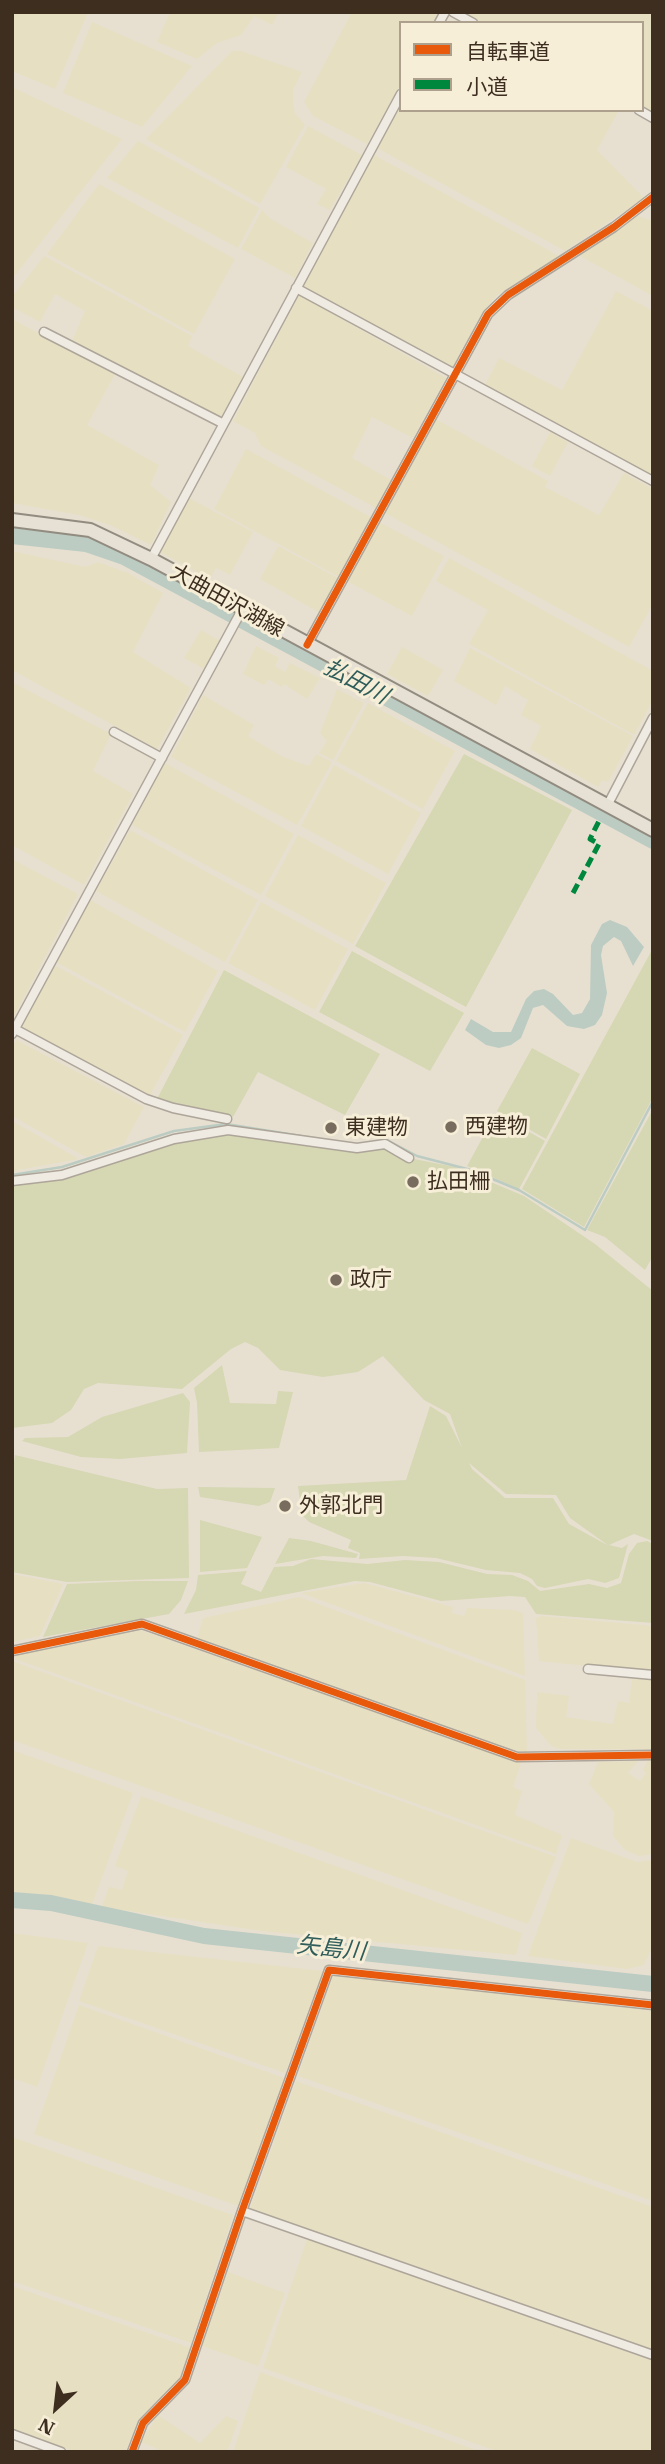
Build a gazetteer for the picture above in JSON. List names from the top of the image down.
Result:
{
  "streets": {
    "main road": ["大曲田沢湖線"]
  },
  "water": ["払田川", "矢島川"],
  "places": [
    "西建物",
    "東建物",
    "払田柵",
    "政庁",
    "外郭北門"
  ],
  "legend": ["自転車道", "小道"],
  "north": "bottom left"
}
